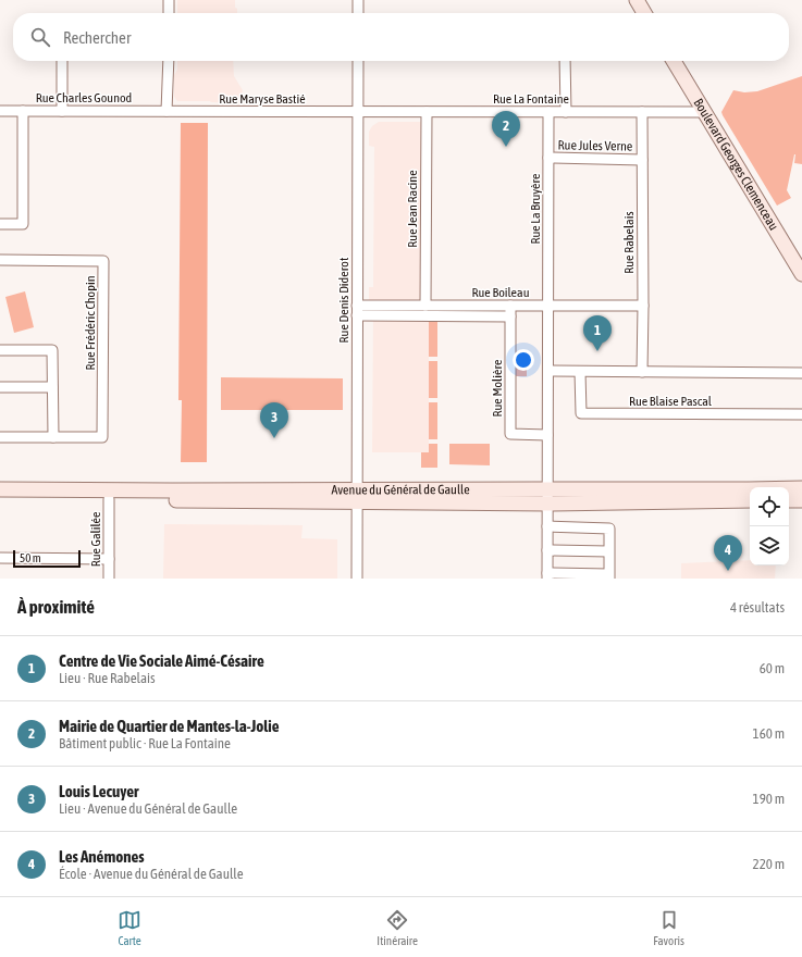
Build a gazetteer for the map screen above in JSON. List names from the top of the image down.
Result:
{
  "streets": {
    "main road": ["Boulevard Georges Clemenceau", "Avenue du Général de Gaulle"],
    "street": [
      "Rue Charles Gounod",
      "Rue Maryse Bastié",
      "Rue La Fontaine",
      "Rue Jules Verne",
      "Rue Jean Racine",
      "Rue La Bruyère",
      "Rue Rabelais",
      "Rue Boileau",
      "Rue Denis Diderot",
      "Rue Frédéric Chopin",
      "Rue Molière",
      "Rue Blaise Pascal",
      "Rue Galilée"
    ]
  },
  "crossings": [
    ["Rue Charles Gounod", "Rue Maryse Bastié"],
    ["Rue Maryse Bastié", "Rue La Fontaine"],
    ["Rue Maryse Bastié", "Rue Denis Diderot"],
    ["Rue La Fontaine", "Boulevard Georges Clemenceau"],
    ["Rue La Fontaine", "Rue Jean Racine"],
    ["Rue La Fontaine", "Rue La Bruyère"],
    ["Rue La Fontaine", "Rue Rabelais"],
    ["Rue La Fontaine", "Rue Denis Diderot"],
    ["Rue Jules Verne", "Rue La Bruyère"],
    ["Rue Jules Verne", "Rue Rabelais"],
    ["Rue Jean Racine", "Rue Boileau"],
    ["Rue La Bruyère", "Rue Boileau"],
    ["Rue Rabelais", "Rue Boileau"],
    ["Rue Boileau", "Rue Denis Diderot"],
    ["Rue Boileau", "Rue Molière"],
    ["Rue Denis Diderot", "Avenue du Général de Gaulle"],
    ["Avenue du Général de Gaulle", "Rue Galilée"]
  ],
  "scale_bar": "50 m",
  "page": {
    "search": "Rechercher",
    "pins": [
      "2",
      "1",
      "3",
      "4"
    ],
    "scale": "50 m",
    "heading": ["À proximité", "4 résultats"],
    "list": [
      {
        "mark": "1",
        "name": "Centre de Vie Sociale Aimé-Césaire",
        "note": "Lieu · Rue Rabelais",
        "value": "60 m"
      },
      {
        "mark": "2",
        "name": "Mairie de Quartier de Mantes-la-Jolie",
        "note": "Bâtiment public · Rue La Fontaine",
        "value": "160 m"
      },
      {
        "mark": "3",
        "name": "Louis Lecuyer",
        "note": "Lieu · Avenue du Général de Gaulle",
        "value": "190 m"
      },
      {
        "mark": "4",
        "name": "Les Anémones",
        "note": "École · Avenue du Général de Gaulle",
        "value": "220 m"
      }
    ],
    "nav": ["Carte", "Itinéraire", "Favoris"]
  }
}
